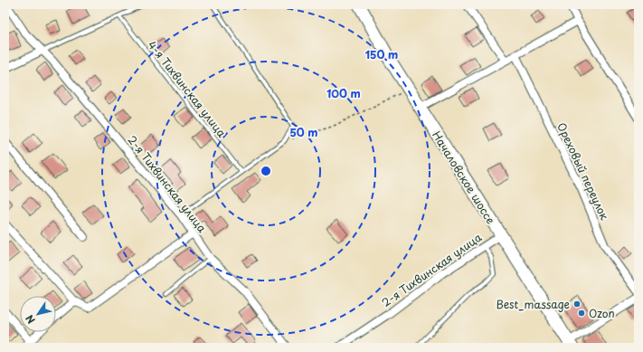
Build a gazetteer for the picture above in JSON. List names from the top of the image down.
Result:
{
  "streets": {
    "main road": ["Началовское шоссе"],
    "street": ["Ореховый переулок", "2-я Тихвинская улица"],
    "lane": ["4-я Тихвинская улица"]
  },
  "crossings": [
    ["Началовское шоссе", "2-я Тихвинская улица"]
  ],
  "places": ["Best_massage", "Ozon"],
  "north": "bottom left",
  "rings": ["150 m", "100 m", "50 m"]
}
